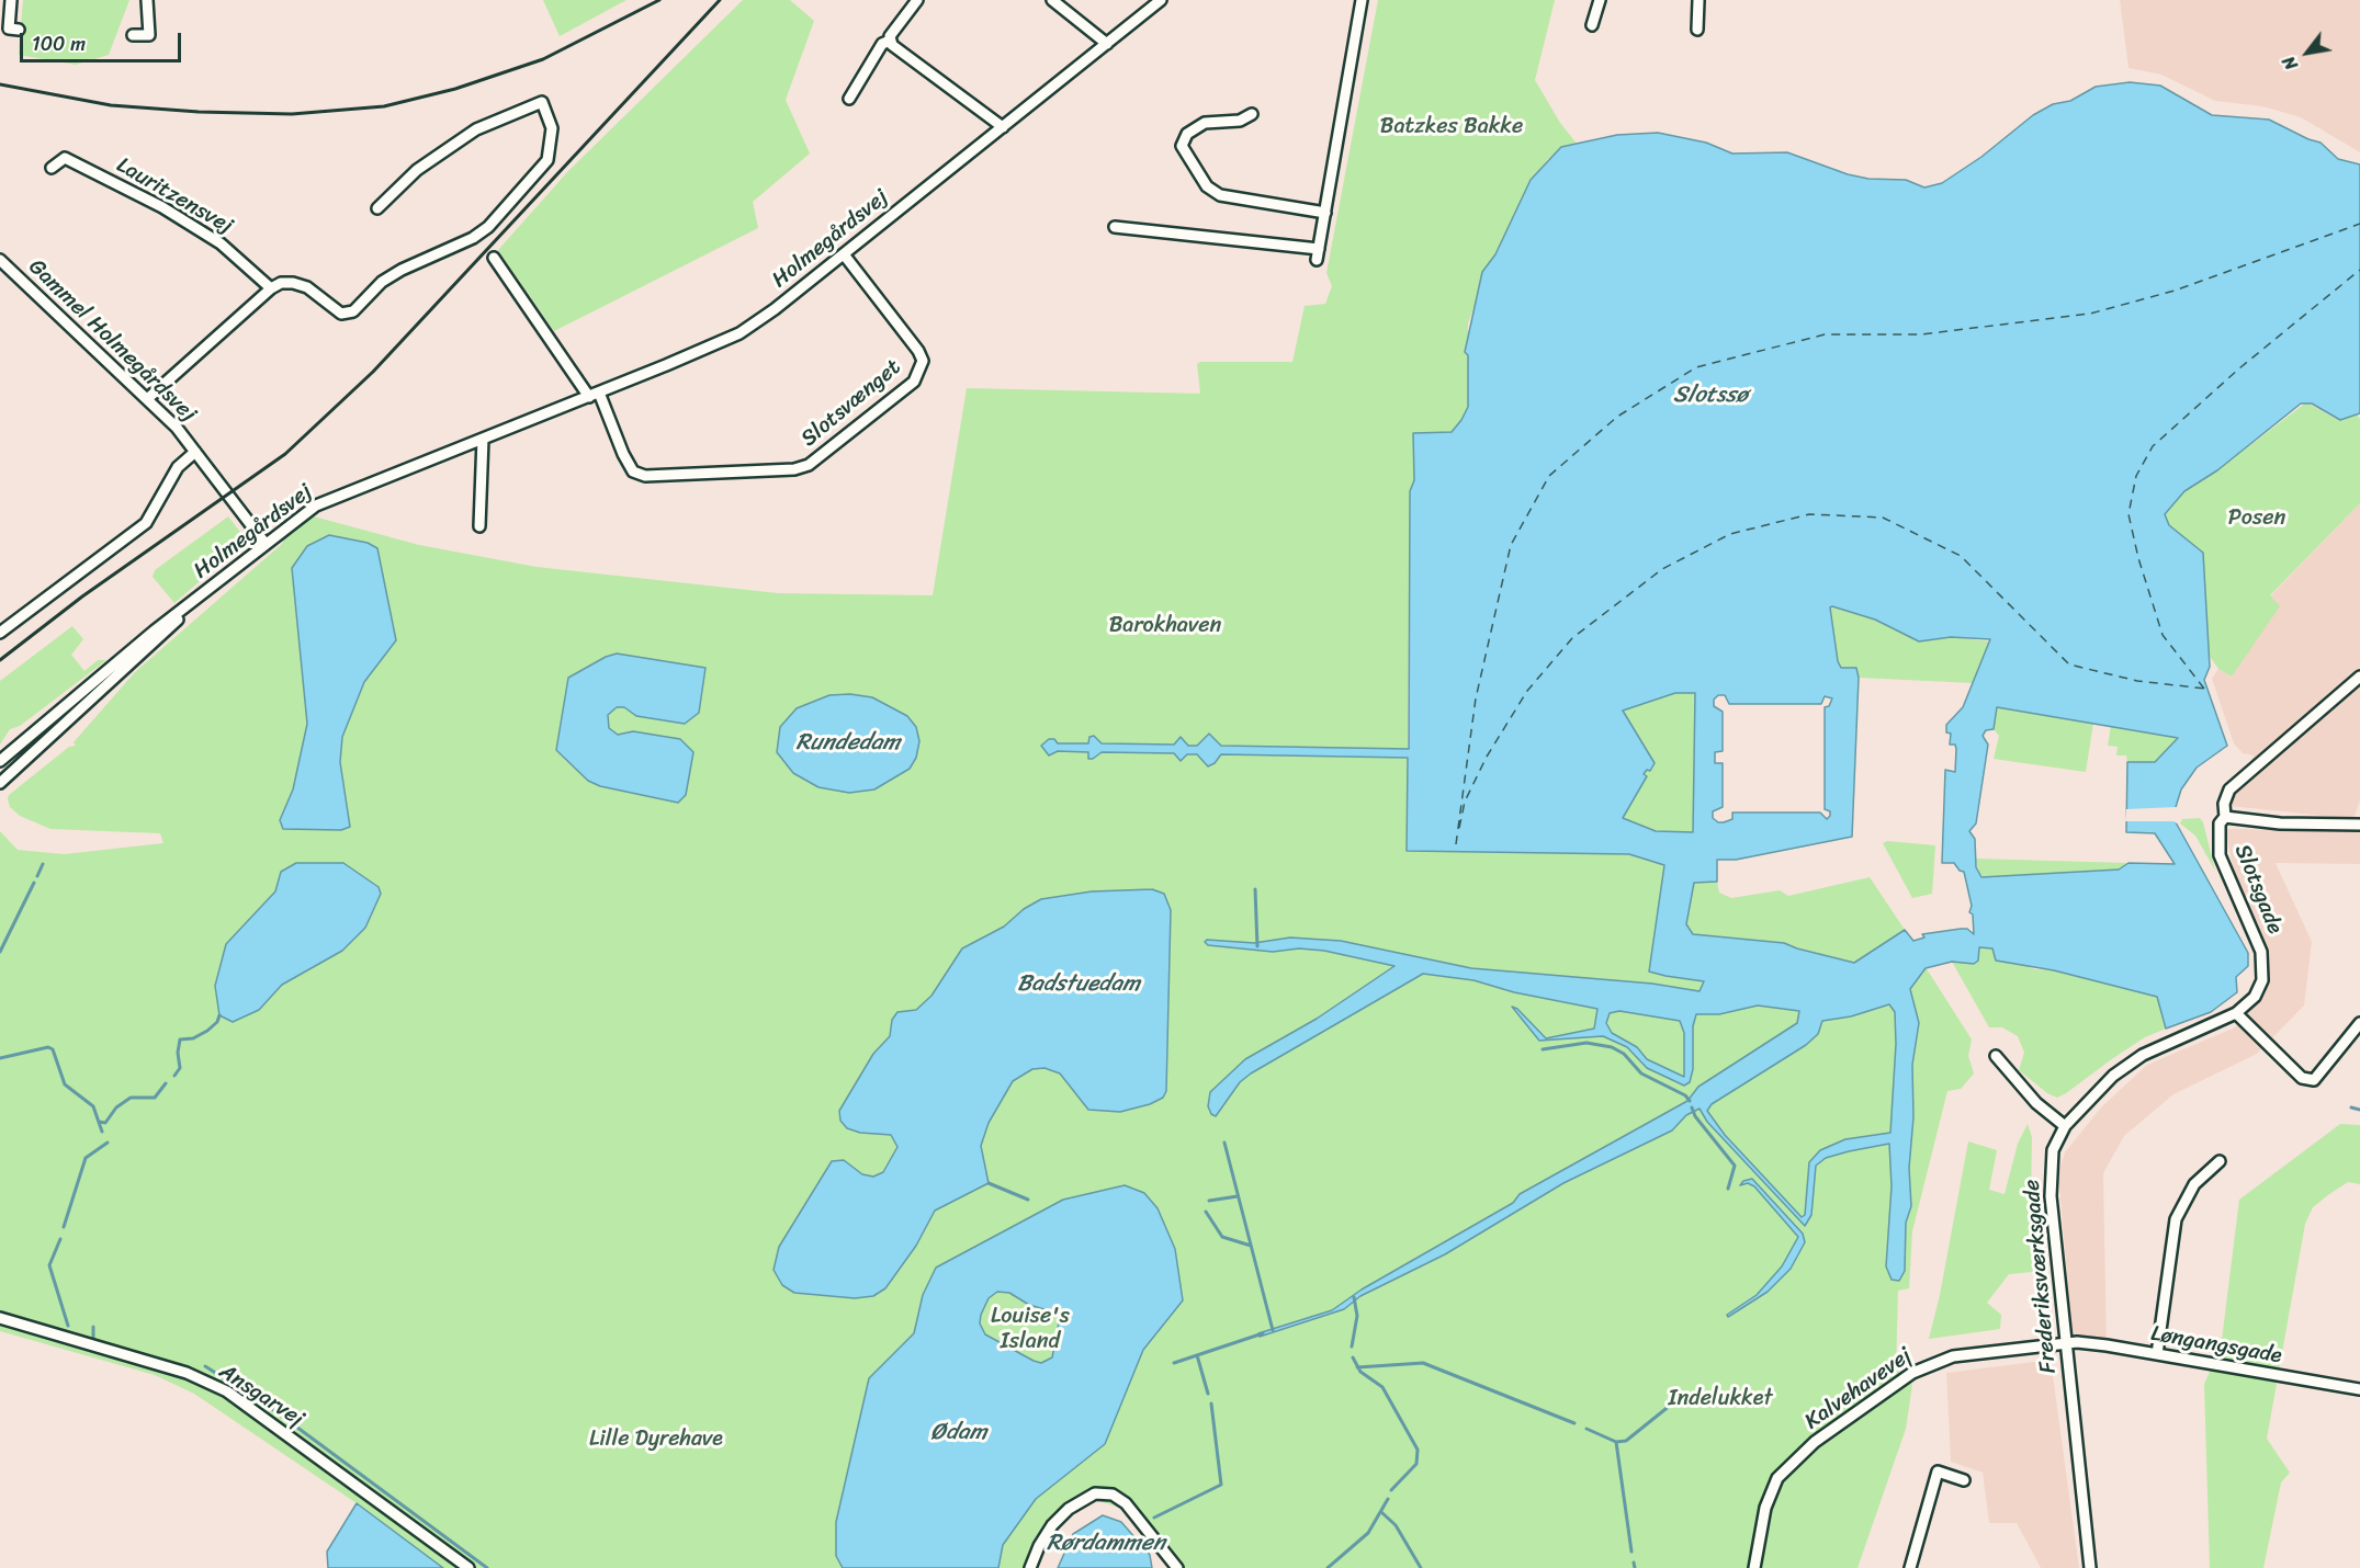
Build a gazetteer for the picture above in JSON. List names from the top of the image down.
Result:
{
  "streets": {
    "street": [
      "Lauritzensvej",
      "Holmegårdsvej",
      "Gammel Holmegårdsvej",
      "Slotsvænget",
      "Slotsgade",
      "Frederiksværksgade",
      "Løngangsgade",
      "Kalvehavevej",
      "Ansgarvej"
    ]
  },
  "crossings": [
    ["Holmegårdsvej", "Gammel Holmegårdsvej"],
    ["Holmegårdsvej", "Slotsvænget"],
    ["Slotsgade", "Frederiksværksgade"],
    ["Frederiksværksgade", "Løngangsgade"],
    ["Frederiksværksgade", "Kalvehavevej"],
    ["Løngangsgade", "Kalvehavevej"]
  ],
  "water": [
    "Slotssø",
    "Rundedam",
    "Badstuedam",
    "Ødam",
    "Rørdammen"
  ],
  "parks": [
    "Batzkes Bakke",
    "Posen",
    "Barokhaven",
    "Louise's Island",
    "Indelukket",
    "Lille Dyrehave"
  ],
  "scale_bar": "100 m",
  "north": "bottom left"
}
